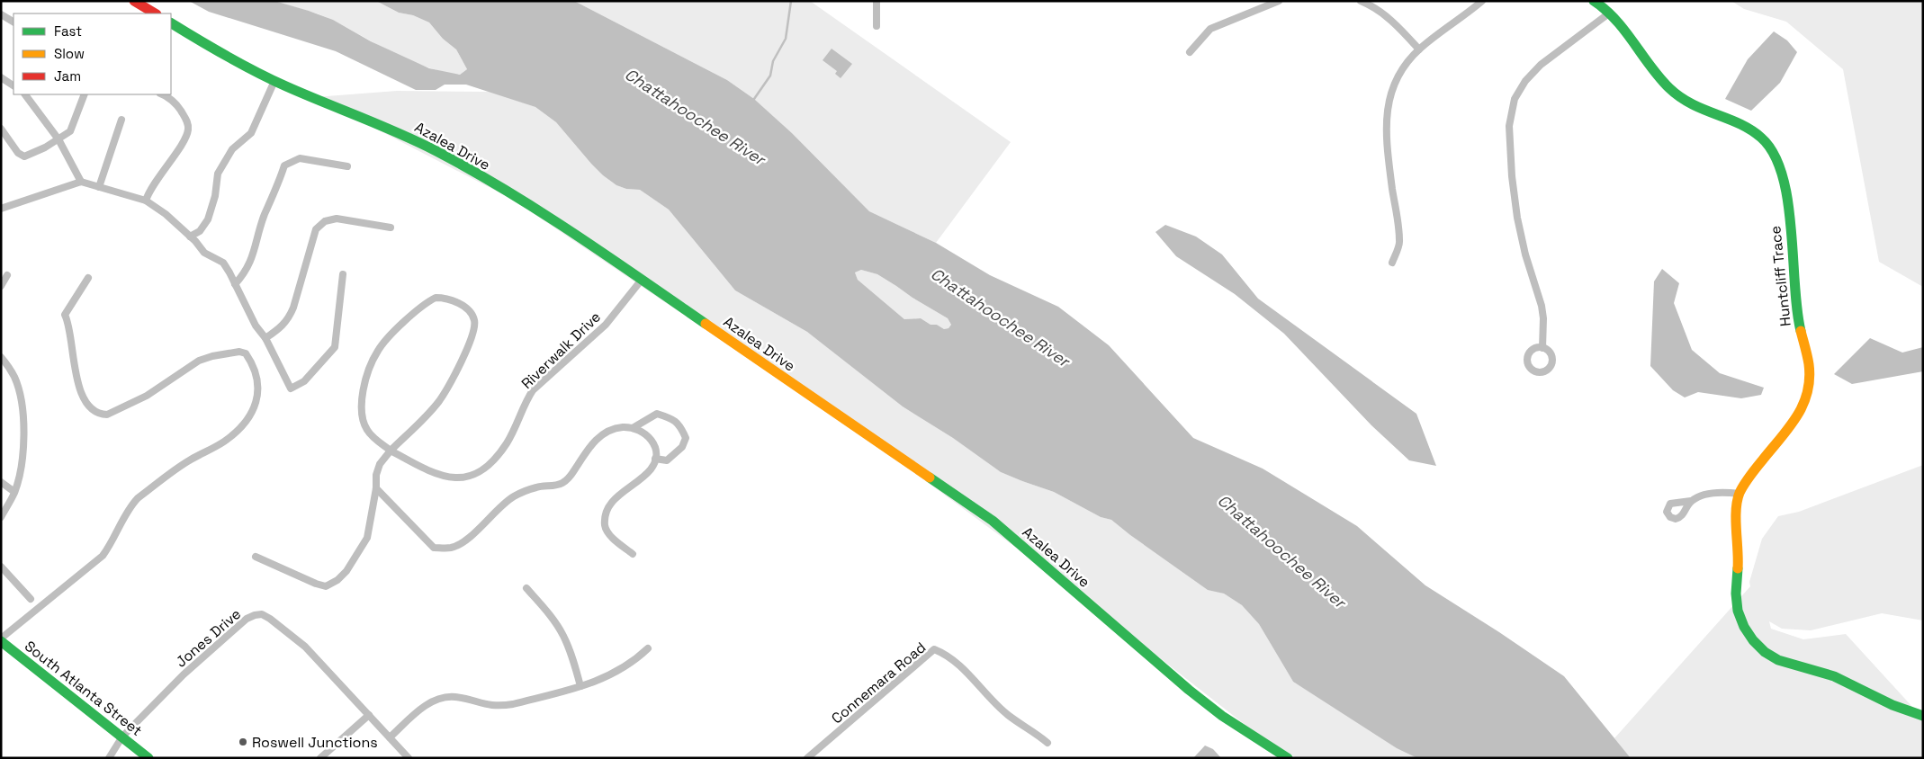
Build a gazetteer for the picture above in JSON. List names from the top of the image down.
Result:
{
  "streets": {
    "street": [
      "Azalea Drive",
      "Huntcliff Trace",
      "Riverwalk Drive",
      "Jones Drive",
      "Connemara Road",
      "South Atlanta Street"
    ]
  },
  "crossings": [
    ["Azalea Drive", "Riverwalk Drive"],
    ["Jones Drive", "South Atlanta Street"]
  ],
  "water": ["Chattahoochee River"],
  "places": ["Roswell Junctions"],
  "legend": ["Fast", "Slow", "Jam"]
}
